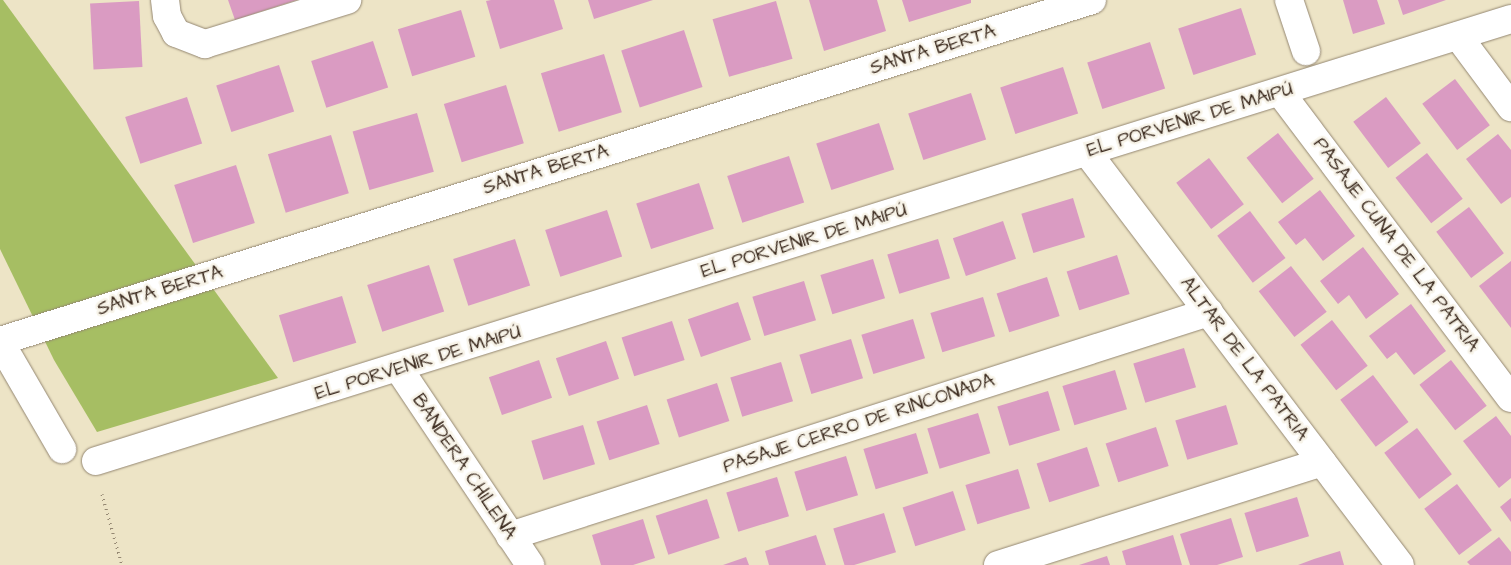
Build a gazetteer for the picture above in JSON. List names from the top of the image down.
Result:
{
  "streets": {
    "street": [
      "SANTA BERTA",
      "EL PORVENIR DE MAIPÚ",
      "PASAJE CUNA DE LA PATRIA",
      "ALTAR DE LA PATRIA",
      "PASAJE CERRO DE RINCONADA",
      "BANDERA CHILENA"
    ]
  },
  "crossings": [
    ["EL PORVENIR DE MAIPÚ", "PASAJE CUNA DE LA PATRIA"],
    ["EL PORVENIR DE MAIPÚ", "ALTAR DE LA PATRIA"],
    ["EL PORVENIR DE MAIPÚ", "BANDERA CHILENA"],
    ["ALTAR DE LA PATRIA", "PASAJE CERRO DE RINCONADA"],
    ["PASAJE CERRO DE RINCONADA", "BANDERA CHILENA"]
  ]
}
